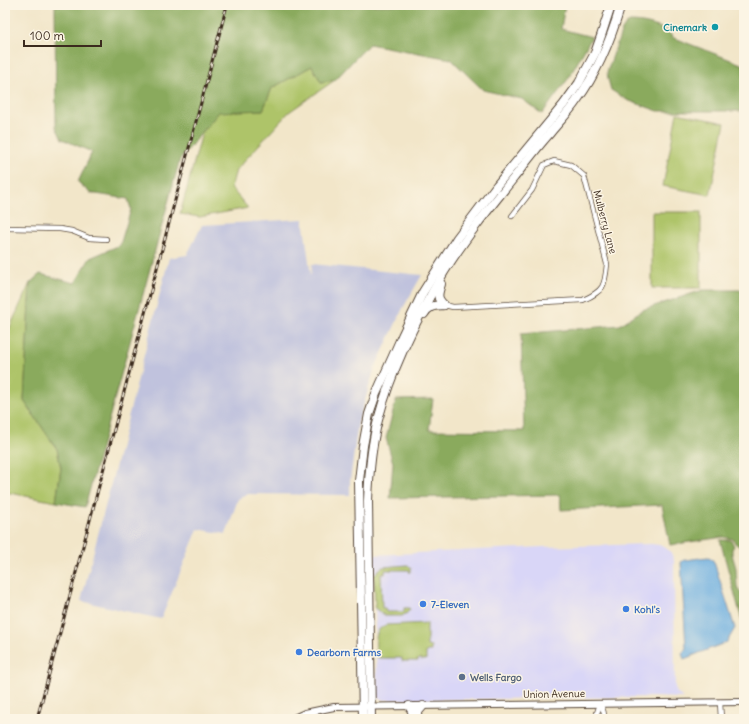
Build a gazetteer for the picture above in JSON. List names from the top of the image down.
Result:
{
  "streets": {
    "street": ["Mulberry Lane", "Union Avenue"]
  },
  "places": [
    "Cinemark",
    "7-Eleven",
    "Kohl's",
    "Dearborn Farms",
    "Wells Fargo"
  ],
  "scale_bar": "100 m"
}
